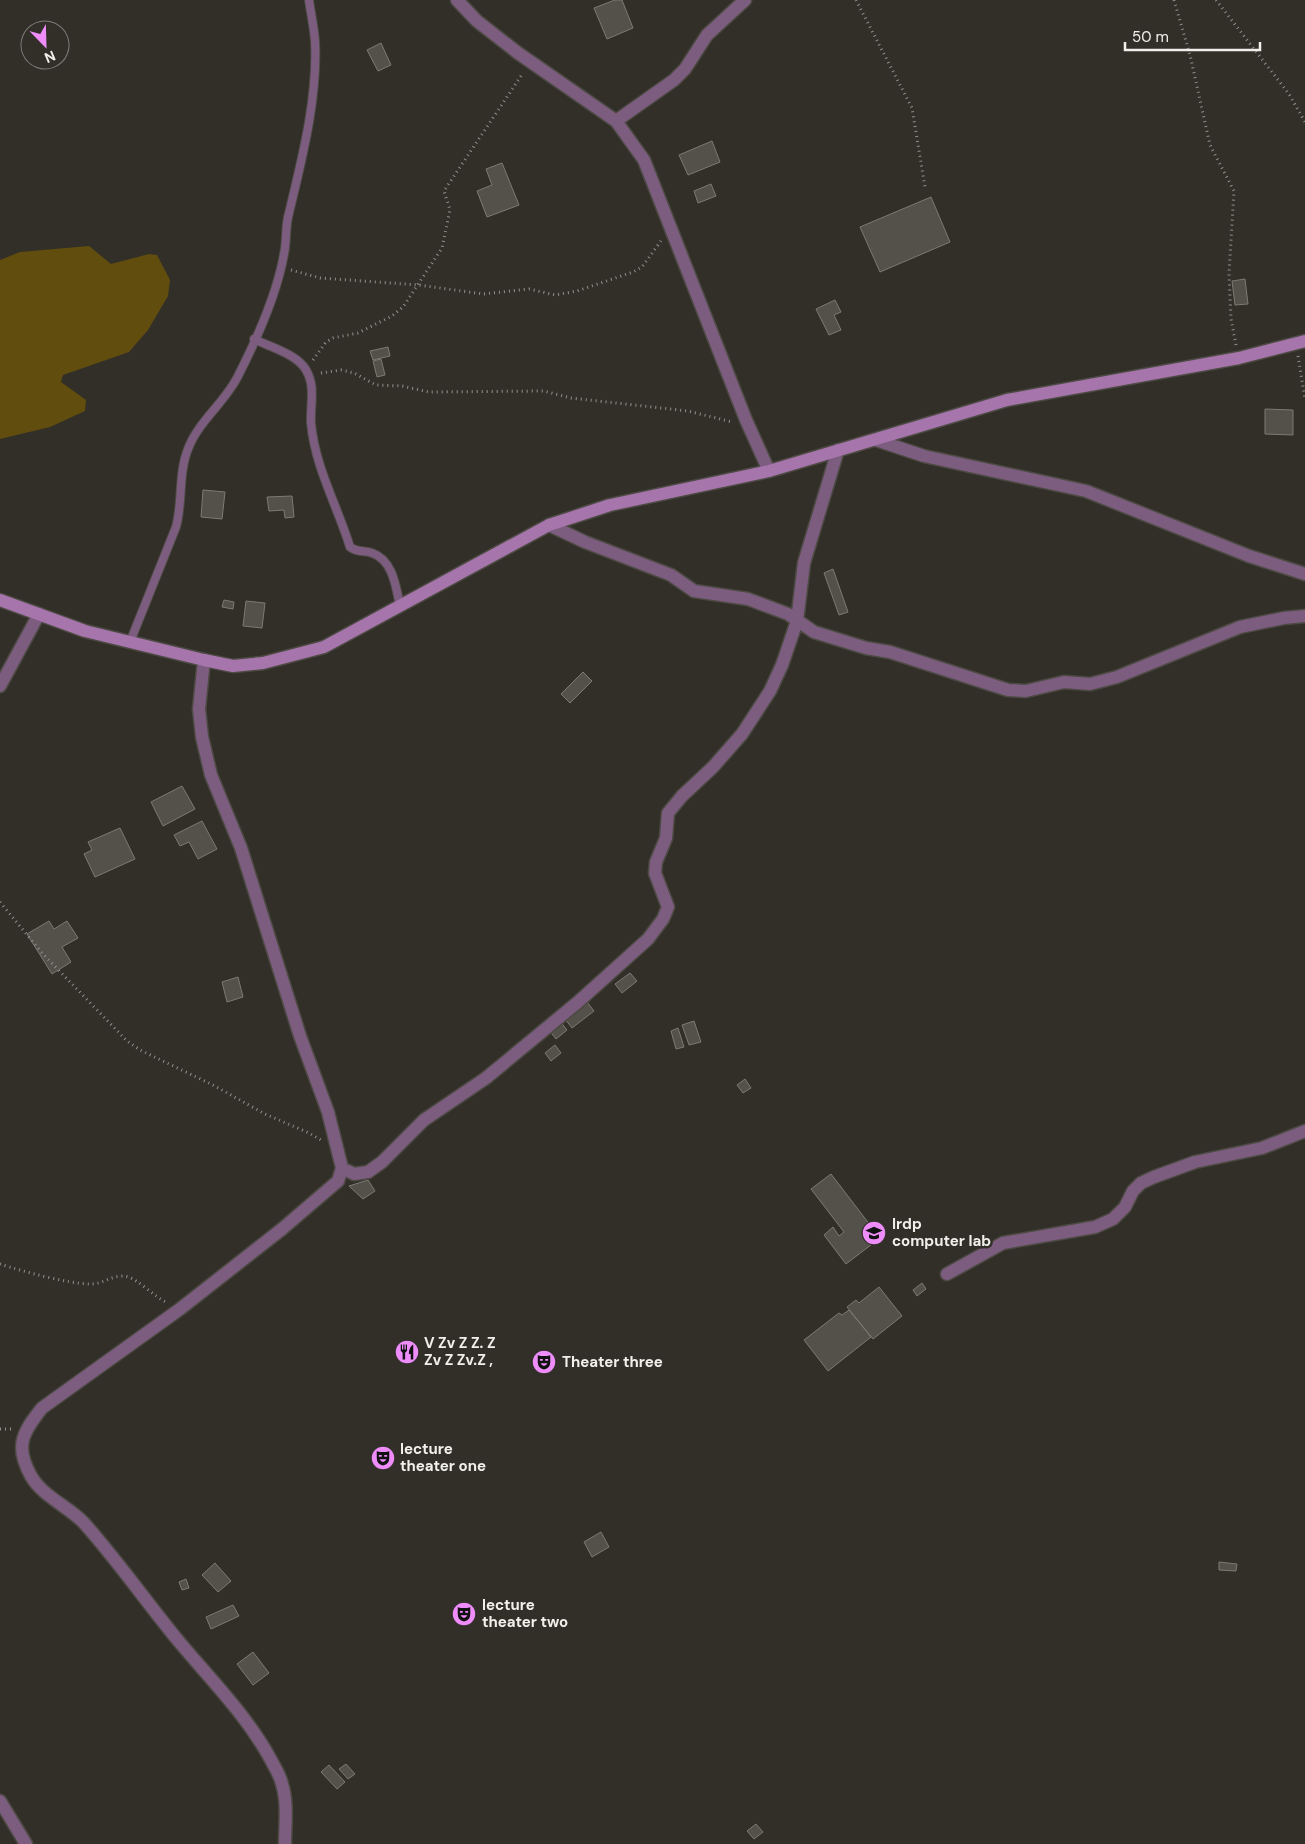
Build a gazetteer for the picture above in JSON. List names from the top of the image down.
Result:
{
  "places": {
    "school or university": ["Irdp computer lab"],
    "restaurant": ["V Zv Z Z. Z Zv Z Zv.Z ,"],
    "theatre": ["Theater three", "lecture theater one", "lecture theater two"]
  },
  "scale_bar": "50 m",
  "north": "bottom right"
}
